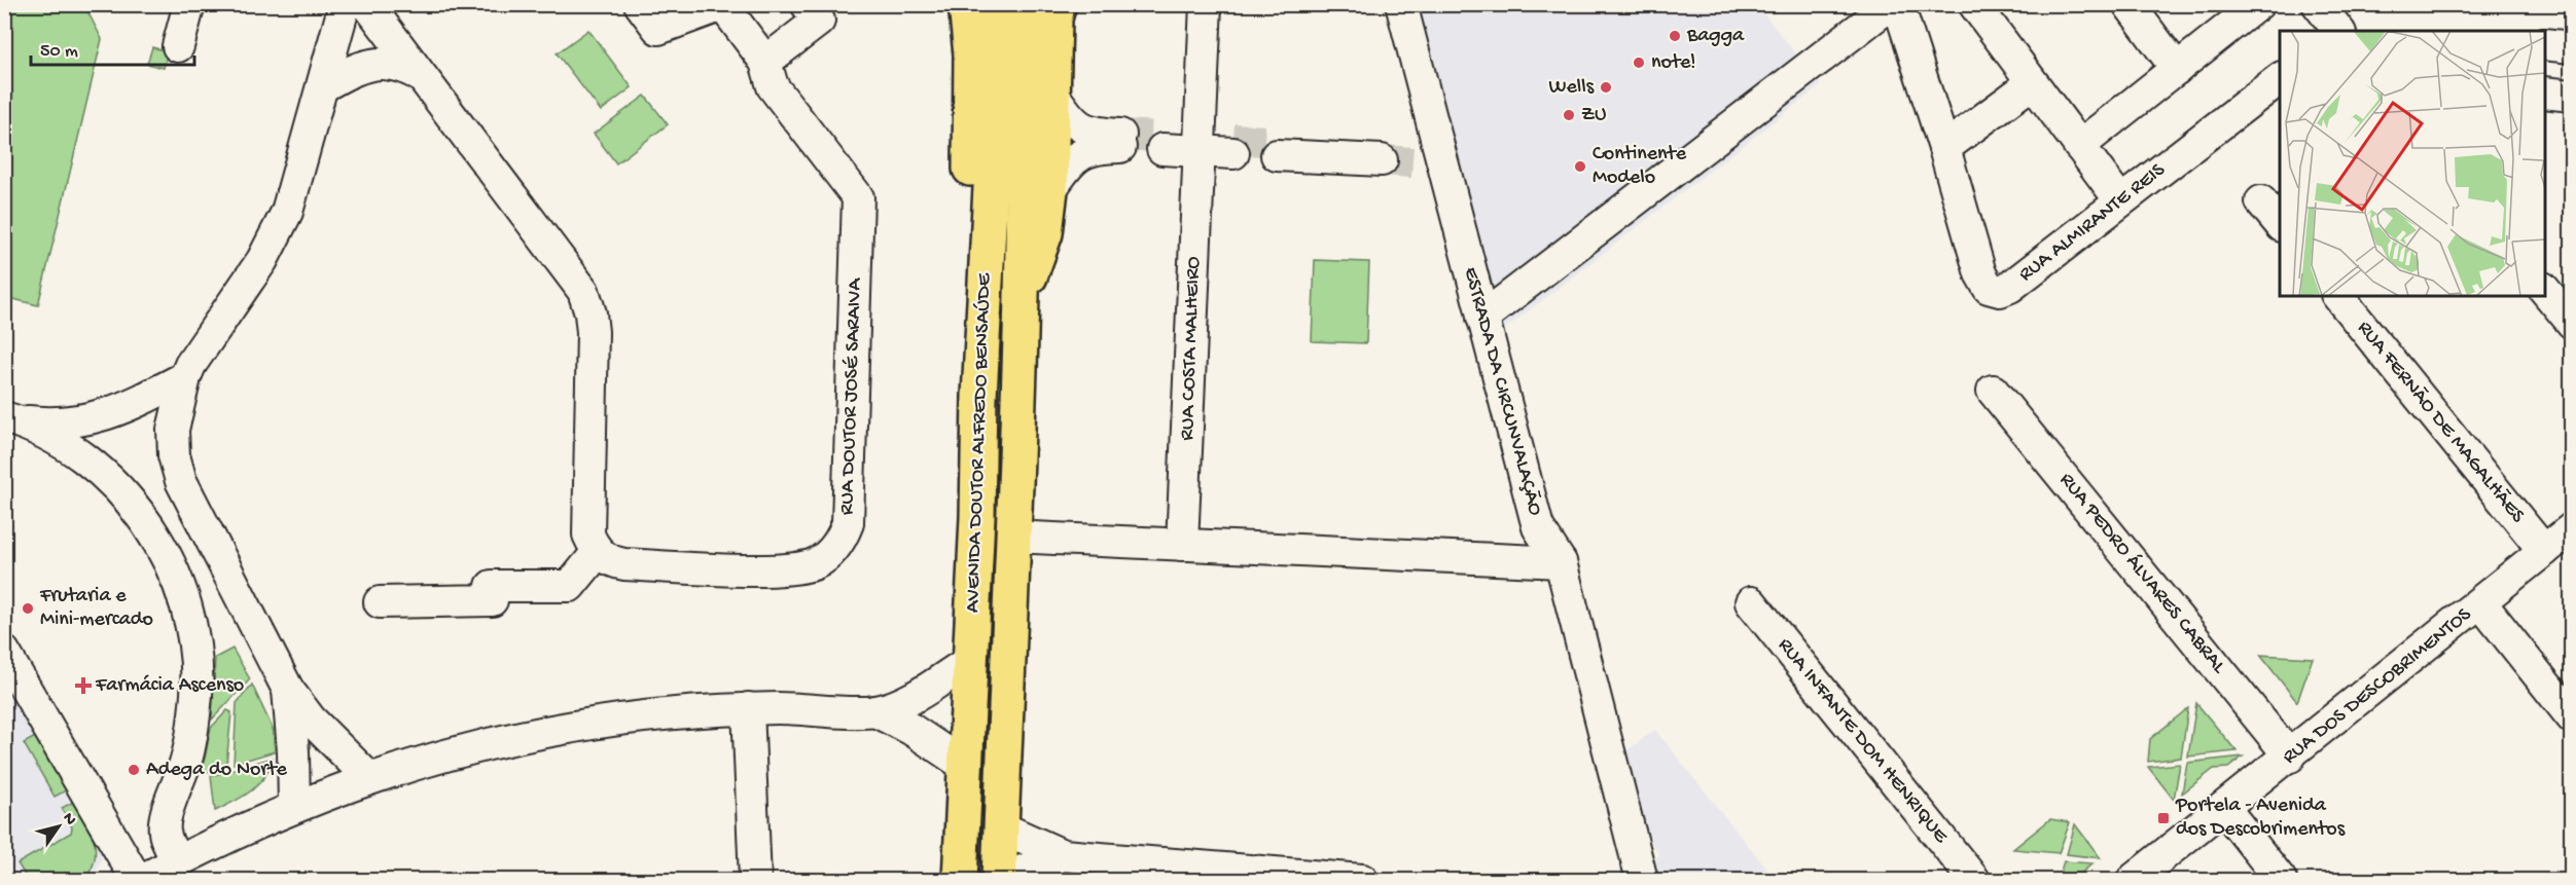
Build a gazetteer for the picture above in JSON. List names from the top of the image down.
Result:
{
  "streets": {
    "highway": ["AVENIDA DOUTOR ALFREDO BENSAÚDE"],
    "street": [
      "RUA ALMIRANTE REIS",
      "RUA COSTA MALHEIRO",
      "ESTRADA DA CIRCUNVALAÇÃO",
      "RUA DOUTOR JOSÉ SARAIVA",
      "RUA FERNÃO DE MAGALHÃES",
      "RUA PEDRO ÁLVARES CABRAL",
      "RUA DOS DESCOBRIMENTOS",
      "RUA INFANTE DOM HENRIQUE"
    ]
  },
  "crossings": [
    ["RUA FERNÃO DE MAGALHÃES", "RUA DOS DESCOBRIMENTOS"],
    ["RUA PEDRO ÁLVARES CABRAL", "RUA DOS DESCOBRIMENTOS"]
  ],
  "places": {
    "other": [
      "Bagga",
      "note!",
      "Wells",
      "ZU",
      "Continente Modelo",
      "Frutaria e Mini-mercado",
      "Adega do Norte"
    ],
    "health": ["Farmácia Ascenso"],
    "transit": ["Portela - Avenida dos Descobrimentos"]
  },
  "scale_bar": "50 m",
  "north": "top right"
}
